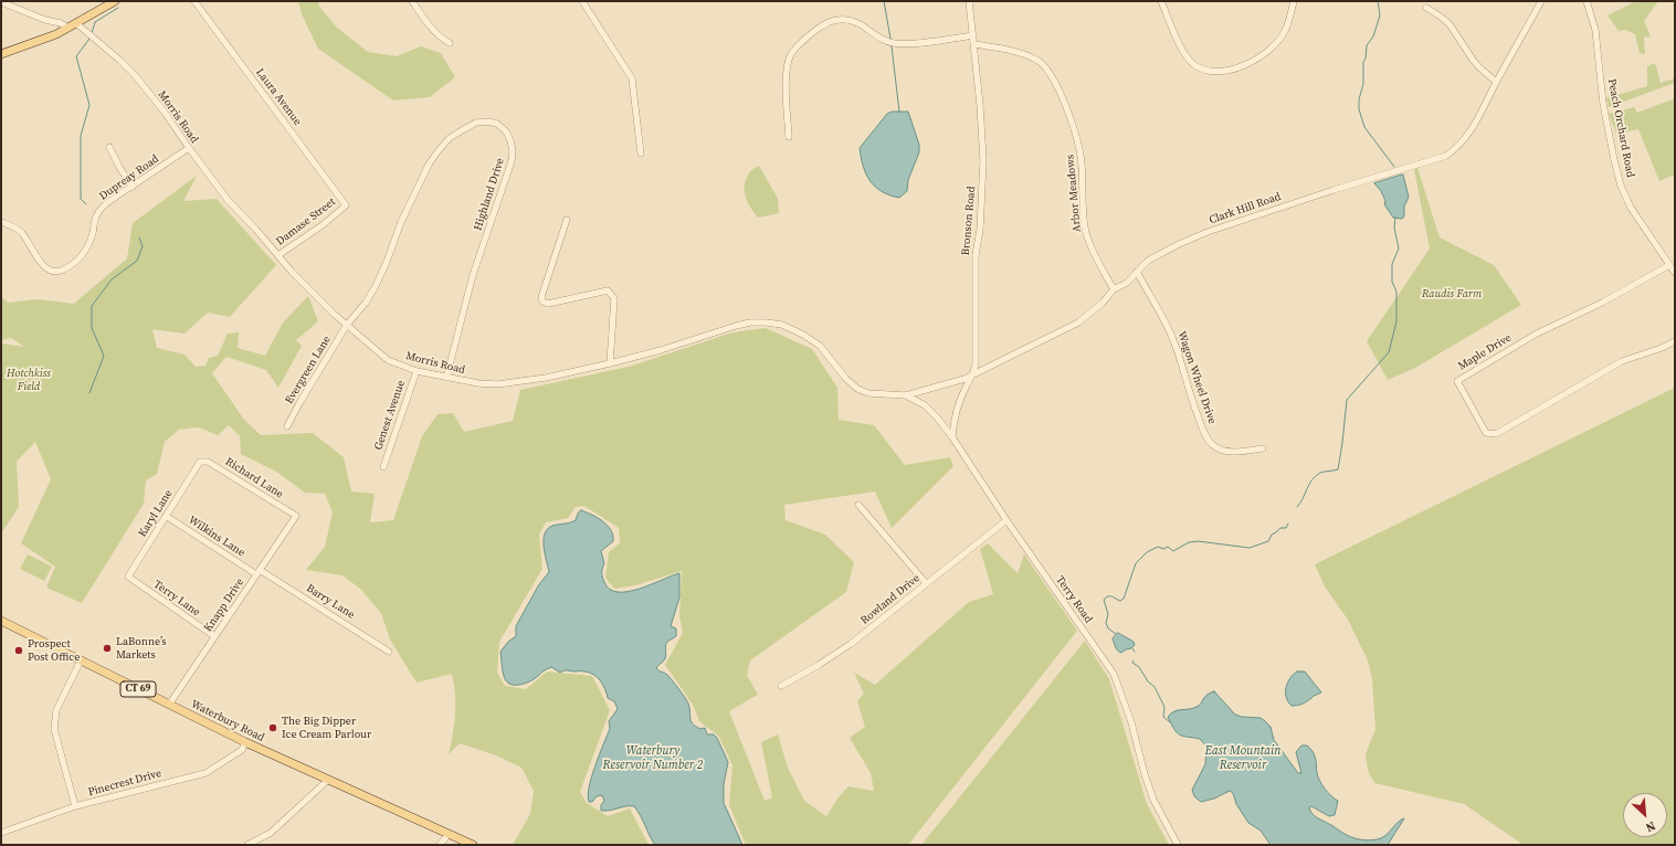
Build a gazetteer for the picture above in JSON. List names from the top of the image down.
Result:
{
  "streets": {
    "main road": ["CT 69", "Waterbury Road"],
    "street": [
      "Laura Avenue",
      "Morris Road",
      "Peach Orchard Road",
      "Dupreay Road",
      "Arbor Meadows",
      "Highland Drive",
      "Clark Hill Road",
      "Bronson Road",
      "Damase Street",
      "Maple Drive",
      "Evergreen Lane",
      "Wagon Wheel Drive",
      "Genest Avenue",
      "Richard Lane",
      "Karyl Lane",
      "Wilkins Lane",
      "Terry Lane",
      "Rowland Drive",
      "Terry Road",
      "Barry Lane",
      "Knapp Drive",
      "Pinecrest Drive"
    ]
  },
  "crossings": [
    ["Laura Avenue", "Damase Street"],
    ["Morris Road", "Dupreay Road"],
    ["Morris Road", "Highland Drive"],
    ["Morris Road", "Clark Hill Road"],
    ["Morris Road", "Damase Street"],
    ["Morris Road", "Evergreen Lane"],
    ["Morris Road", "Genest Avenue"],
    ["Morris Road", "Terry Road"],
    ["Peach Orchard Road", "Maple Drive"],
    ["Arbor Meadows", "Clark Hill Road"],
    ["Arbor Meadows", "Bronson Road"],
    ["Highland Drive", "Evergreen Lane"],
    ["Clark Hill Road", "Bronson Road"],
    ["Clark Hill Road", "Wagon Wheel Drive"],
    ["Clark Hill Road", "Terry Road"],
    ["Bronson Road", "Terry Road"],
    ["Richard Lane", "Karyl Lane"],
    ["Richard Lane", "Knapp Drive"],
    ["Karyl Lane", "Wilkins Lane"],
    ["Karyl Lane", "Terry Lane"],
    ["Wilkins Lane", "Barry Lane"],
    ["Wilkins Lane", "Knapp Drive"],
    ["Terry Lane", "Knapp Drive"],
    ["Rowland Drive", "Terry Road"],
    ["Barry Lane", "Knapp Drive"],
    ["Knapp Drive", "Waterbury Road"],
    ["Waterbury Road", "Pinecrest Drive"]
  ],
  "water": ["Waterbury Reservoir Number 2", "East Mountain Reservoir"],
  "parks": ["Raudis Farm", "Hotchkiss Field"],
  "places": ["LaBonne’s Markets", "Prospect Post Office", "The Big Dipper Ice Cream Parlour"],
  "north": "bottom right"
}
